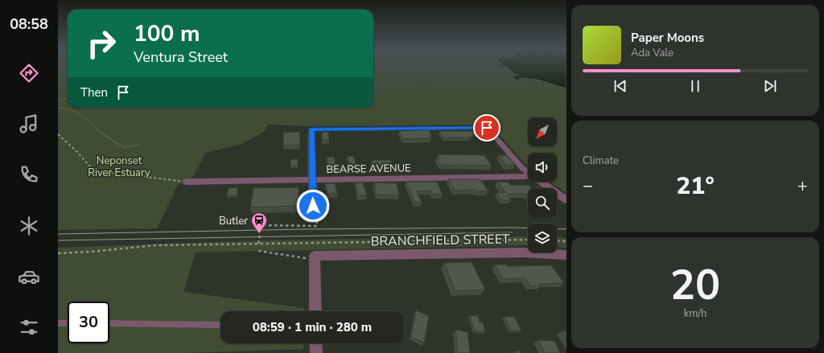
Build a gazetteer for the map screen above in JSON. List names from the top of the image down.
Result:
{
  "streets": {
    "street": ["BEARSE AVENUE", "BRANCHFIELD STREET"]
  },
  "parks": ["Neponset River Estuary"],
  "places": {
    "station": ["Butler"]
  },
  "north": "bottom left",
  "page": {
    "tabs": "08:58",
    "turn": ["100 m", "Ventura Street"],
    "song": ["Paper Moons", "Ada Vale"],
    "then": "Then",
    "tile": [
      "Climate",
      ["20", "km/h"]
    ],
    "heat": ["−", "21°", "+"],
    "limit": "30",
    "trip": "08:59 · 1 min · 280 m"
  }
}
